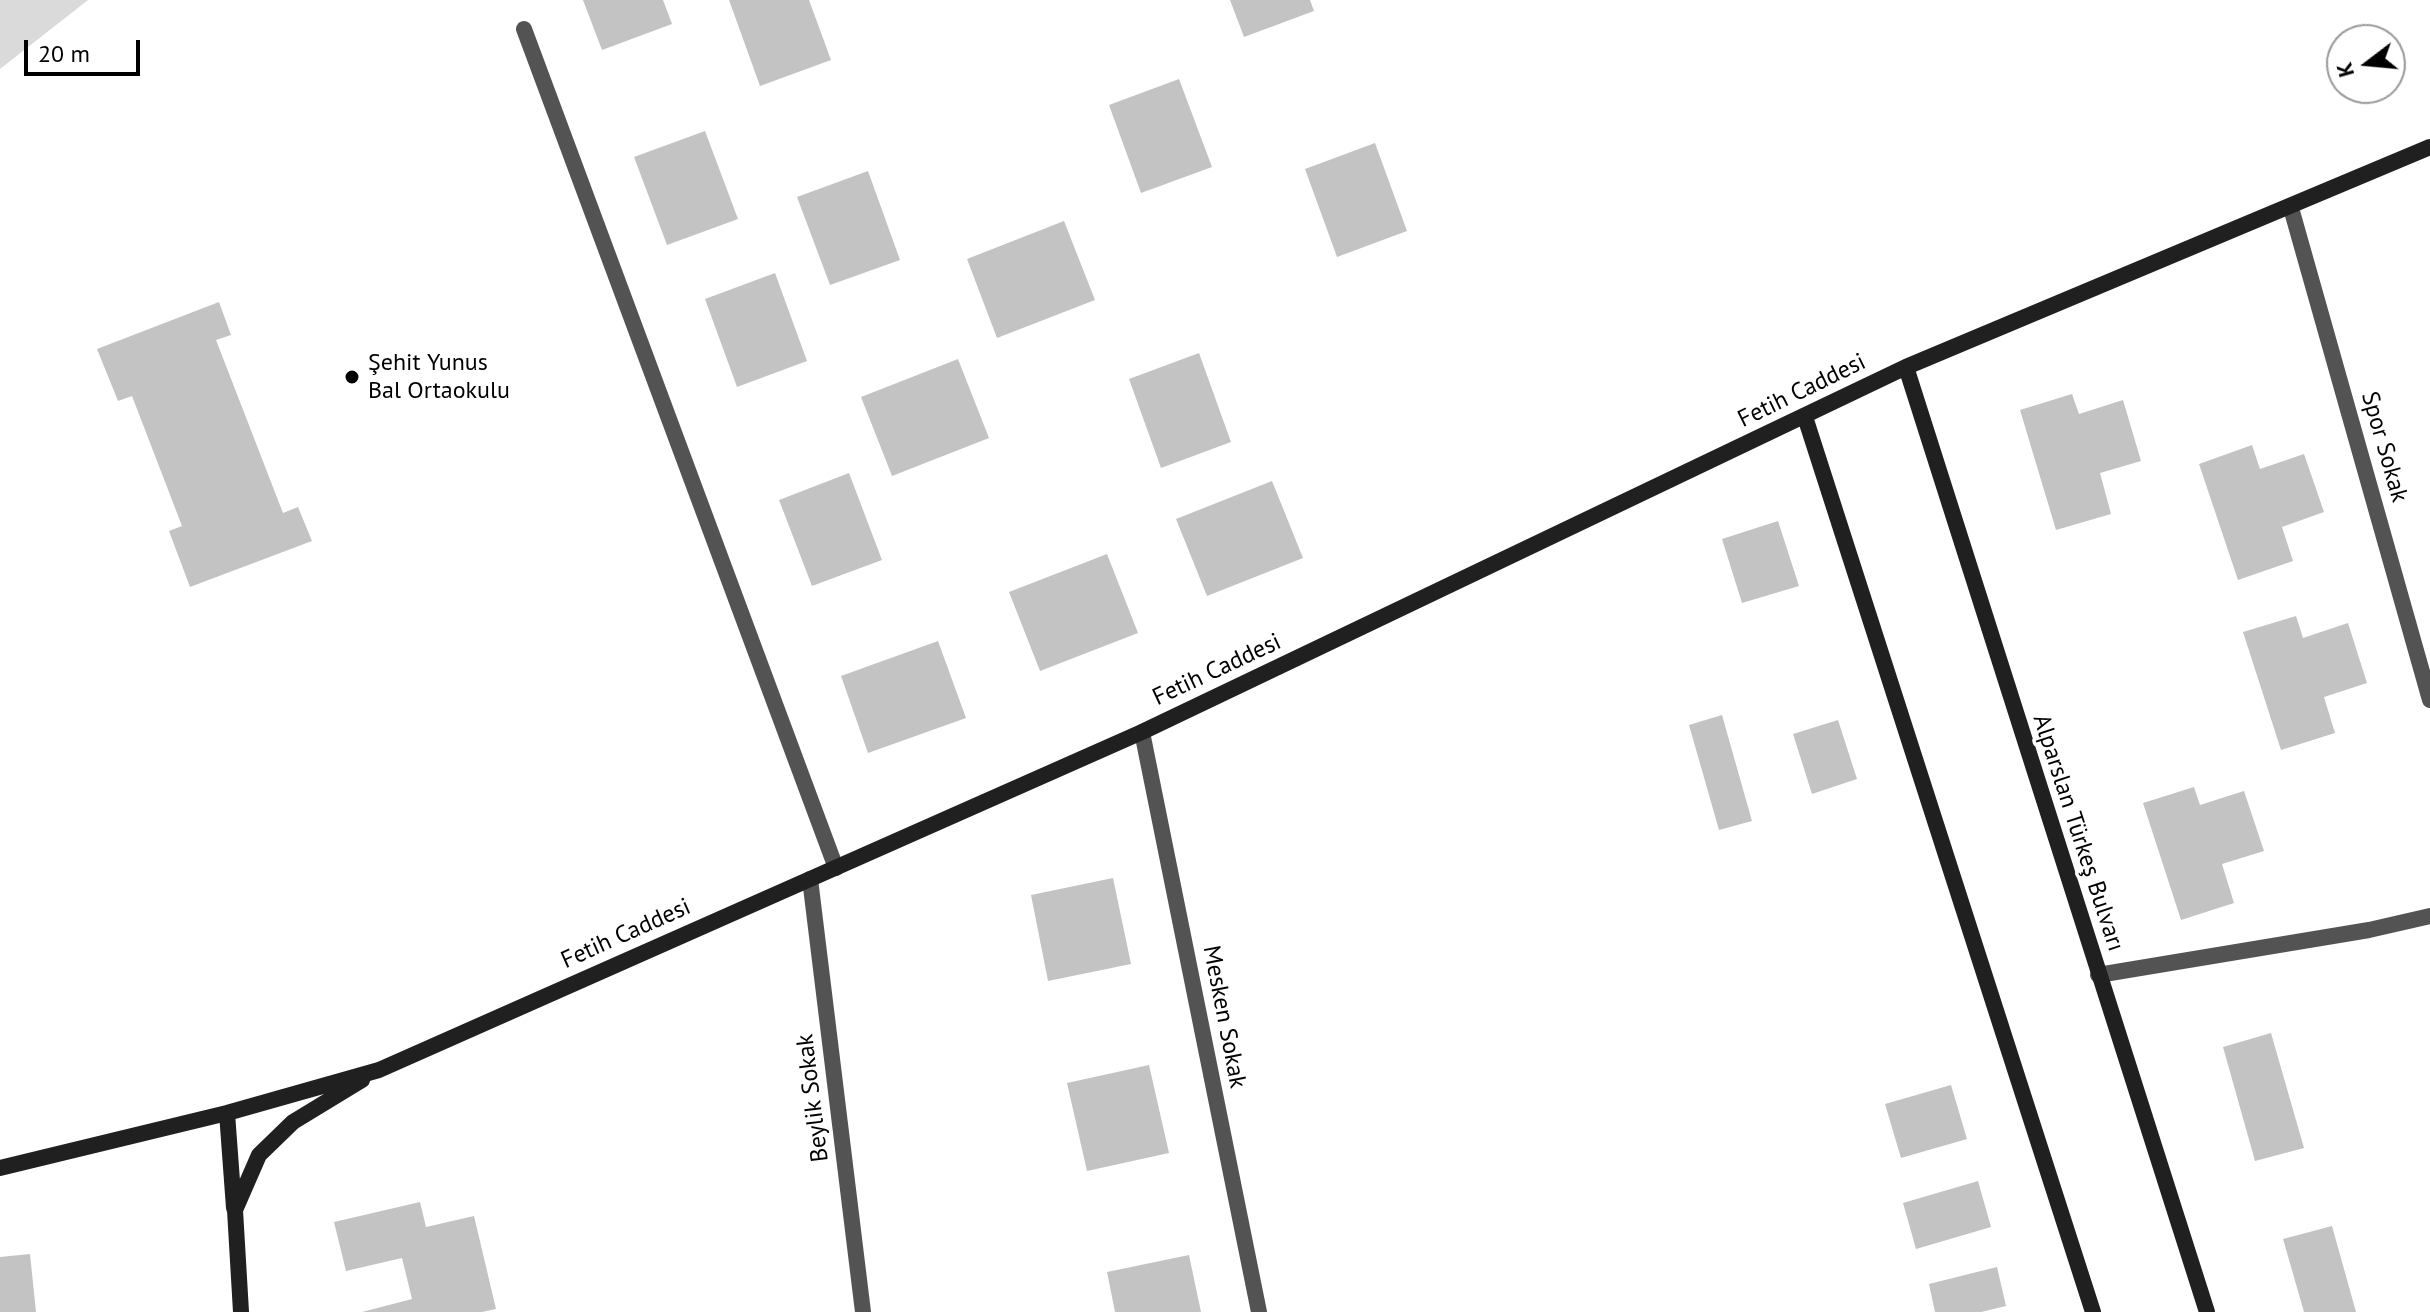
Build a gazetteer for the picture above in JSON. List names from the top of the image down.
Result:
{
  "streets": {
    "street": [
      "Fetih Caddesi",
      "Spor Sokak",
      "Alparslan Türkeş Bulvarı",
      "Mesken Sokak",
      "Beylik Sokak"
    ]
  },
  "crossings": [
    ["Fetih Caddesi", "Spor Sokak"],
    ["Fetih Caddesi", "Alparslan Türkeş Bulvarı"],
    ["Fetih Caddesi", "Mesken Sokak"],
    ["Fetih Caddesi", "Beylik Sokak"]
  ],
  "places": ["Şehit Yunus Bal Ortaokulu"],
  "scale_bar": "20 m",
  "north": "left"
}
